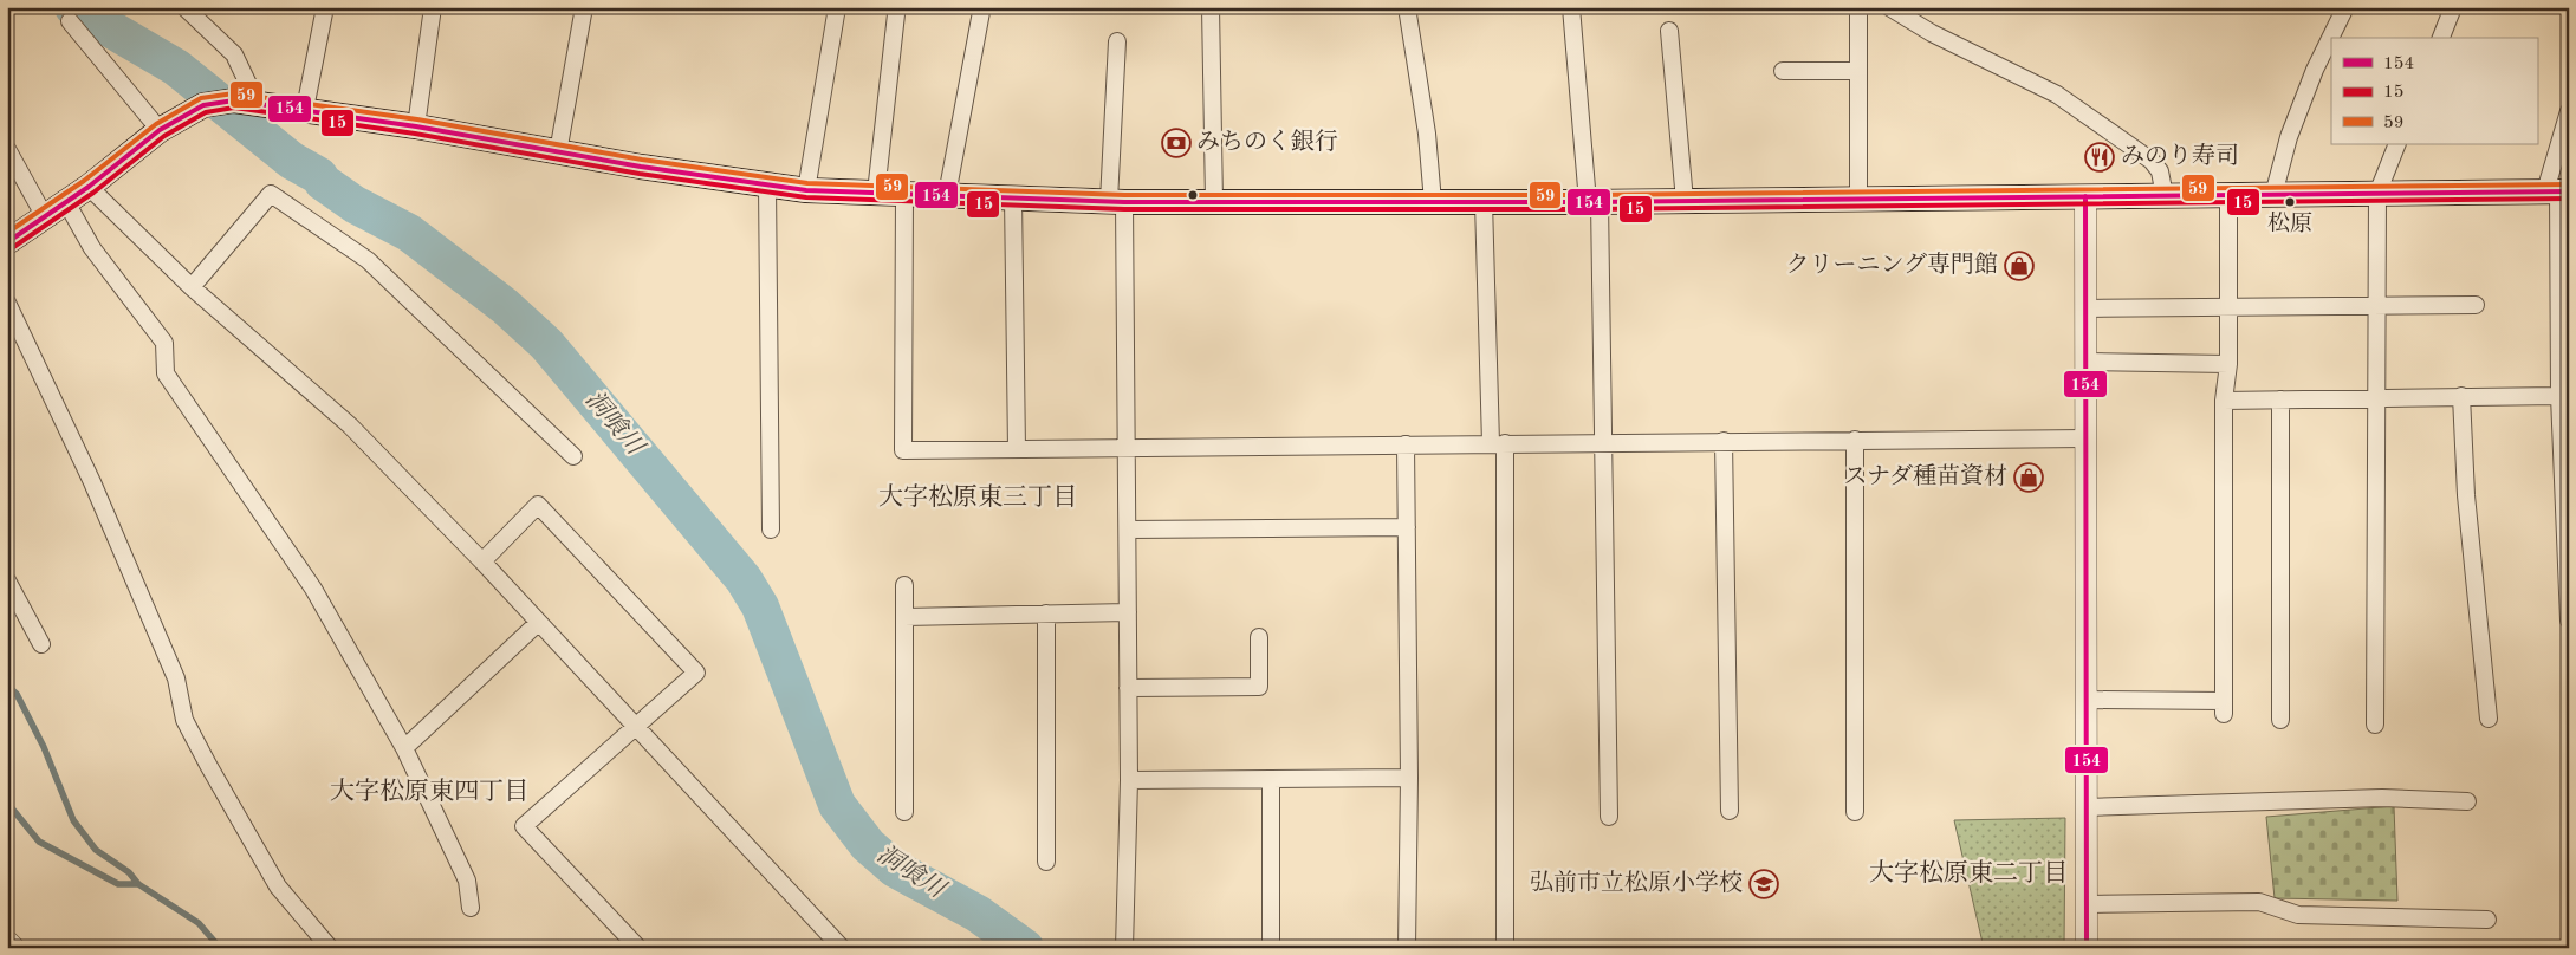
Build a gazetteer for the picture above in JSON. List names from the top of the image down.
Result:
{
  "districts": ["大字松原東三丁目", "大字松原東四丁目", "大字松原東二丁目"],
  "water": ["洞喰川"],
  "places": {
    "bank": ["みちのく銀行"],
    "restaurant": ["みのり寿司"],
    "other": ["松原"],
    "shop": ["クリーニング専門館", "スナダ種苗資材"],
    "school or university": ["弘前市立松原小学校"]
  },
  "lines": ["transit line 59", "transit line 154", "transit line 15"],
  "legend": ["154", "15", "59"]
}
